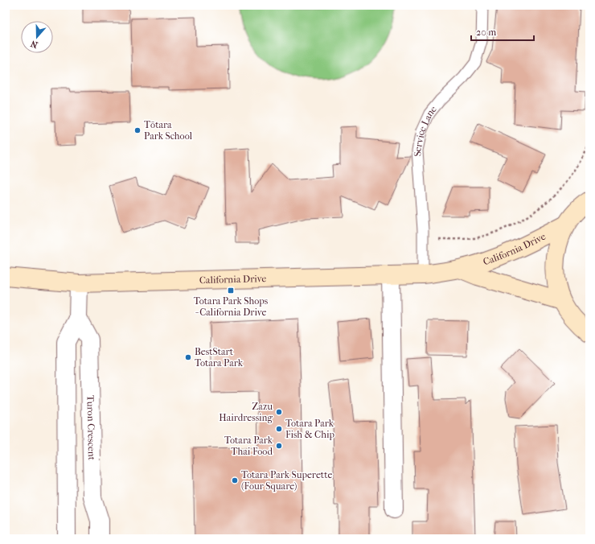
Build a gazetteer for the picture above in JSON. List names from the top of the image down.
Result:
{
  "streets": {
    "street": ["California Drive", "Turon Crescent"],
    "lane": ["Service Lane"]
  },
  "crossings": [
    ["Service Lane", "California Drive"],
    ["California Drive", "Turon Crescent"]
  ],
  "places": {
    "other": [
      "Tōtara Park School",
      "BestStart Totara Park",
      "Zazu Hairdressing",
      "Totara Park Fish & Chip",
      "Totara Park Thai Food",
      "Totara Park Superette (Four Square)"
    ],
    "transit": ["Totara Park Shops - California Drive"]
  },
  "scale_bar": "20 m",
  "north": "bottom"
}
